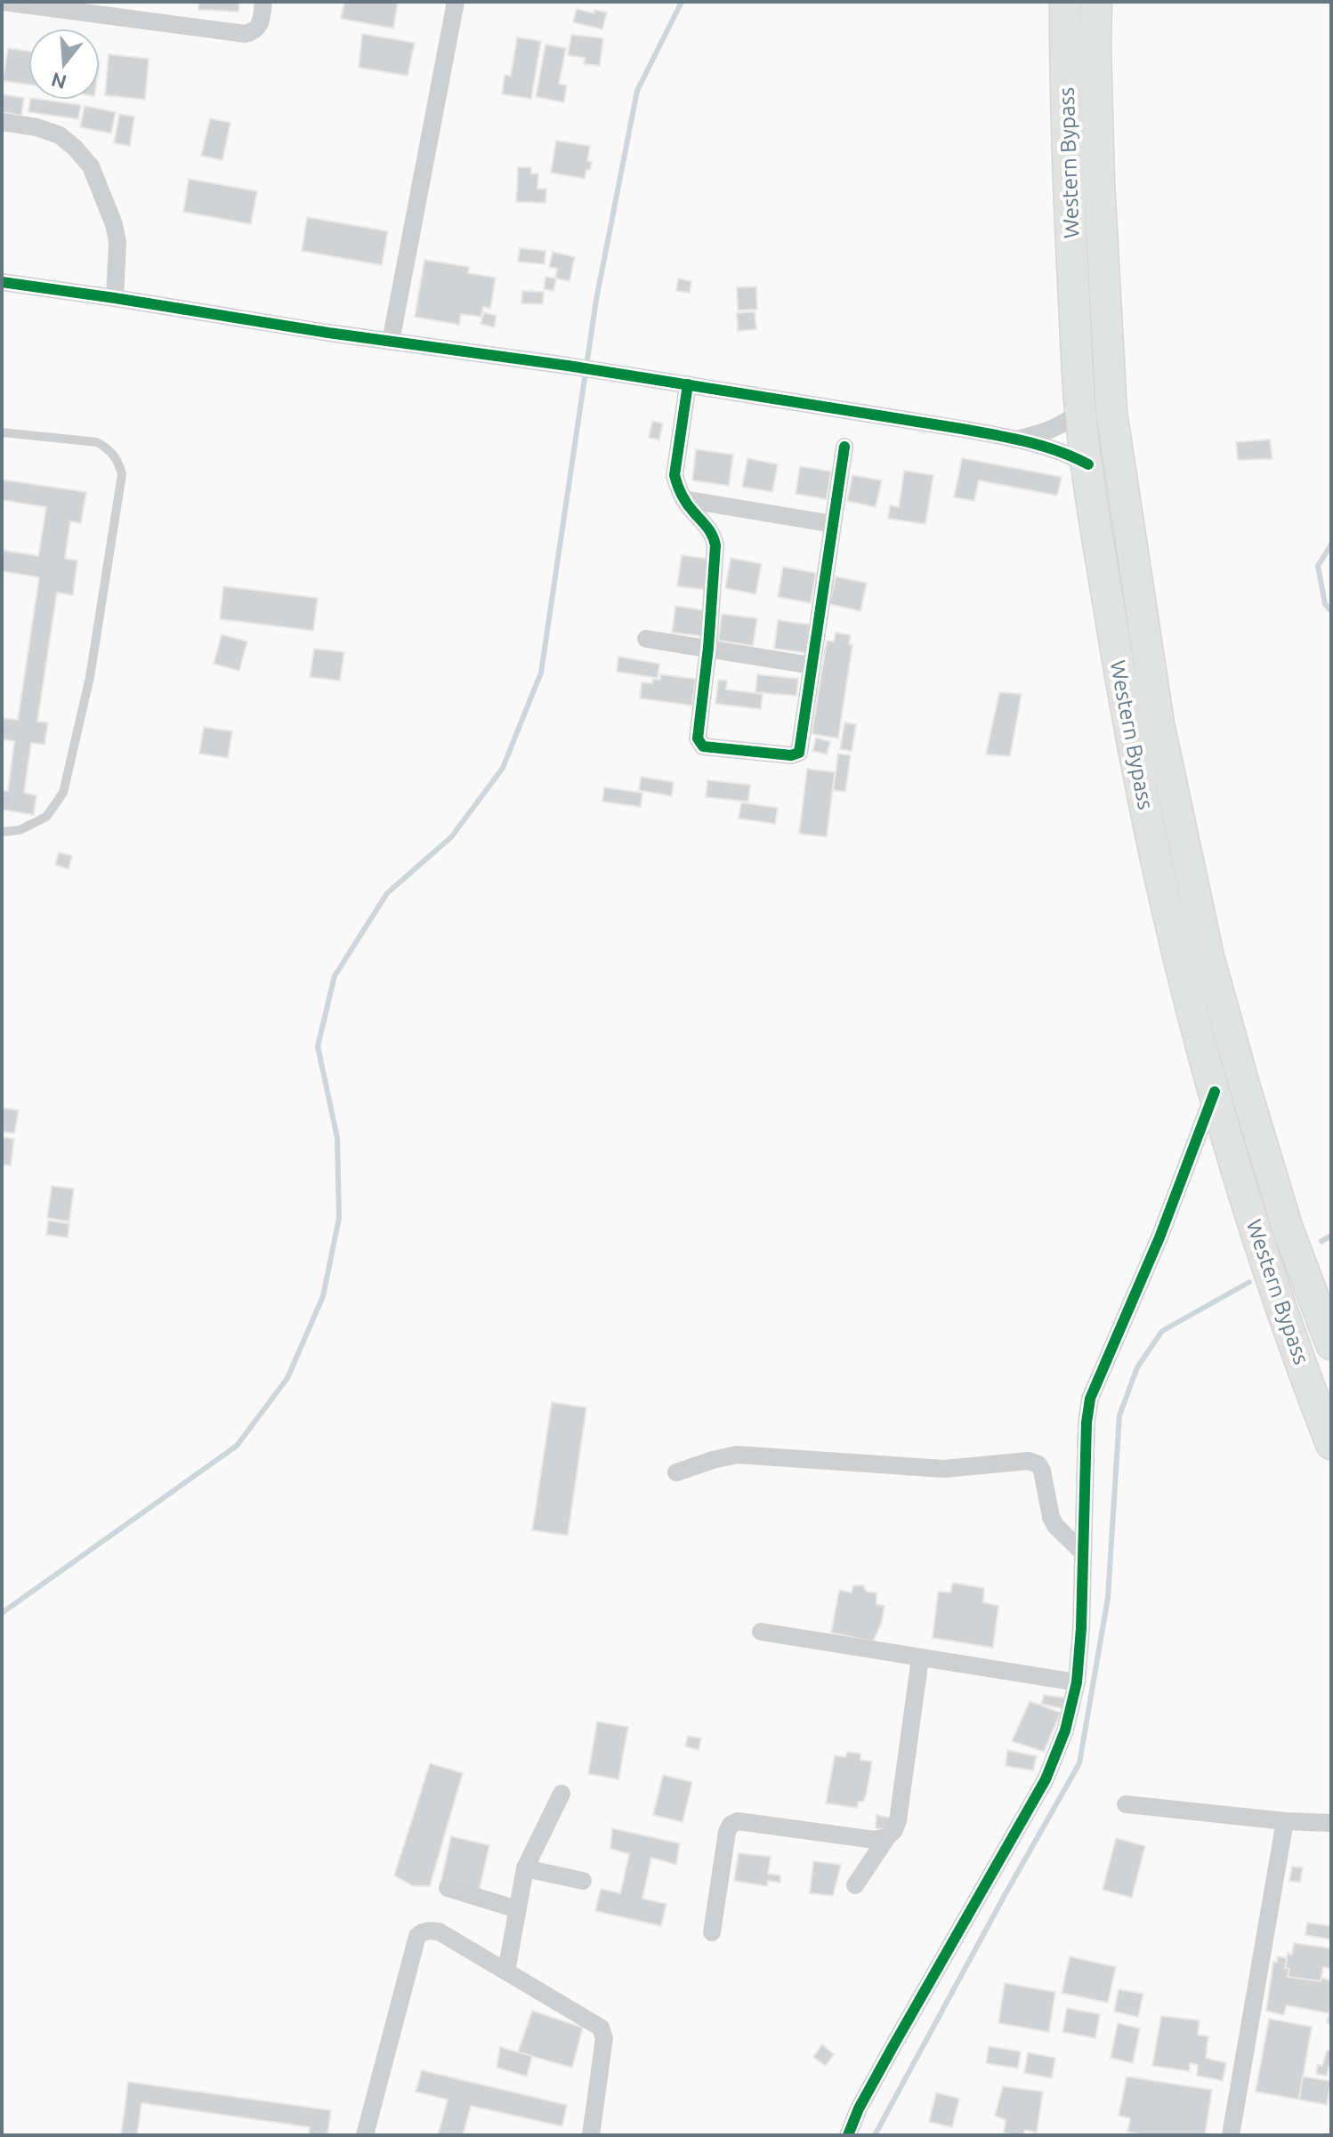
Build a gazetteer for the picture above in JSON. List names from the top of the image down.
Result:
{
  "streets": {
    "main road": ["Western Bypass"]
  },
  "north": "bottom"
}
